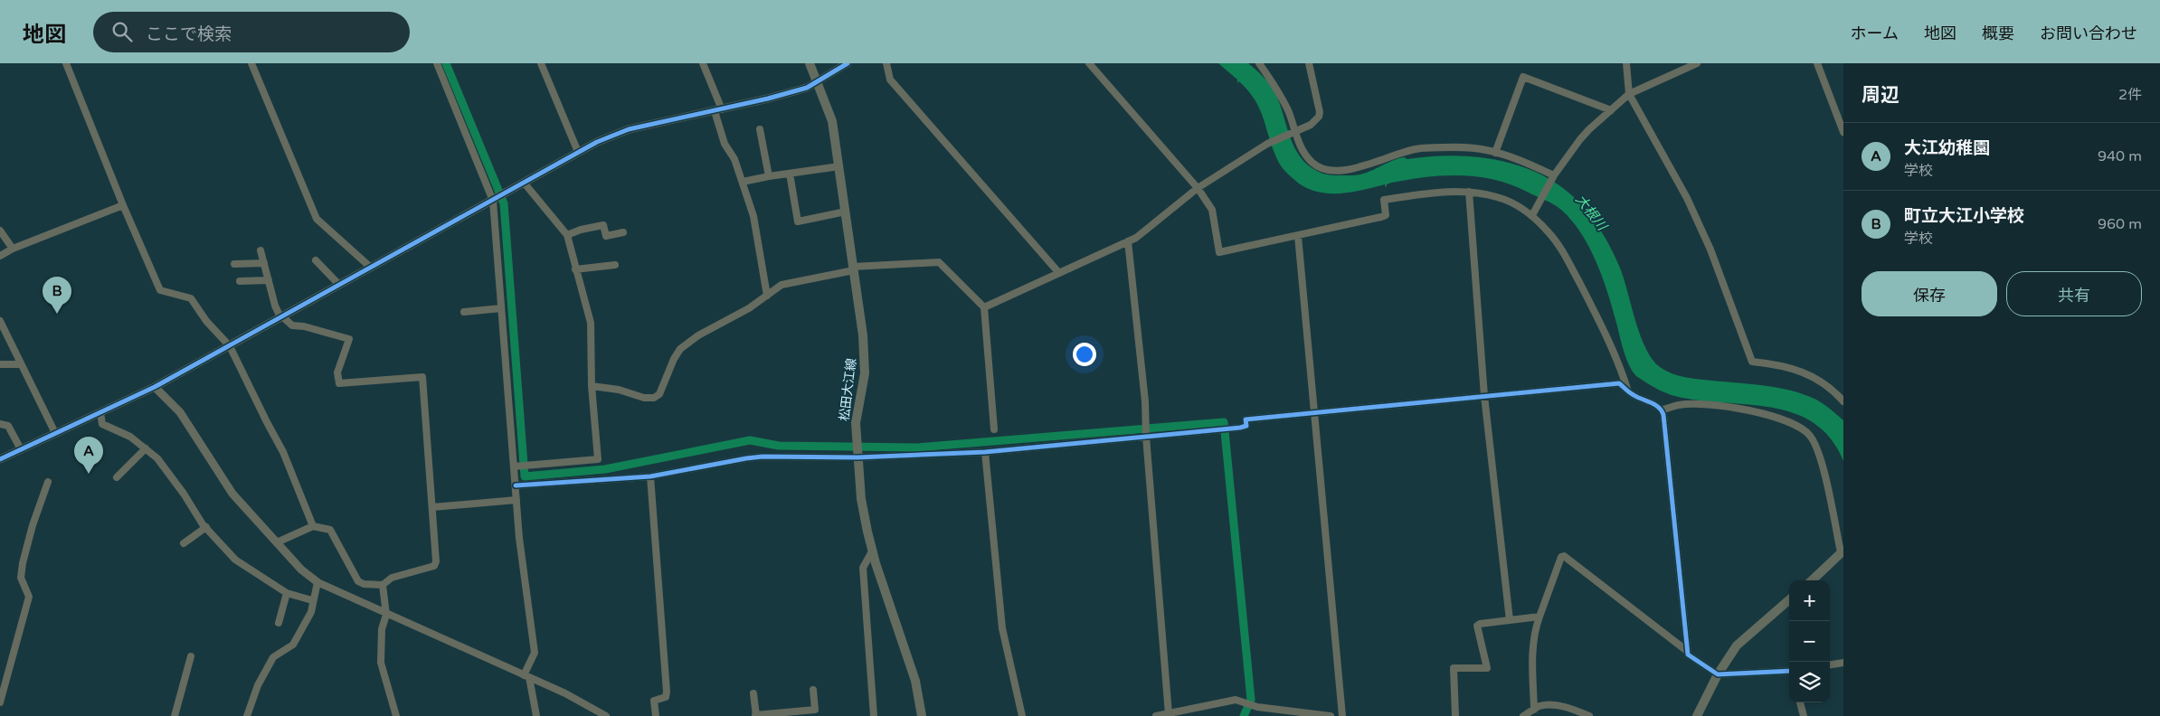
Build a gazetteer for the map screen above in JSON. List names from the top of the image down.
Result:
{
  "streets": {
    "main road": ["松田大江線"]
  },
  "water": ["大根川"],
  "page": {
    "header": "地図",
    "search": "ここで検索",
    "nav": [
      "ホーム",
      "地図",
      "概要",
      "お問い合わせ"
    ],
    "heading": ["周辺", "2件"],
    "list": [
      {
        "mark": "A",
        "name": "大江幼稚園",
        "note": "学校",
        "value": "940 m"
      },
      {
        "mark": "B",
        "name": "町立大江小学校",
        "note": "学校",
        "value": "960 m"
      }
    ],
    "buttons": ["保存", "共有"],
    "pins": ["B", "A"],
    "map_buttons": ["+", "−"]
  }
}
